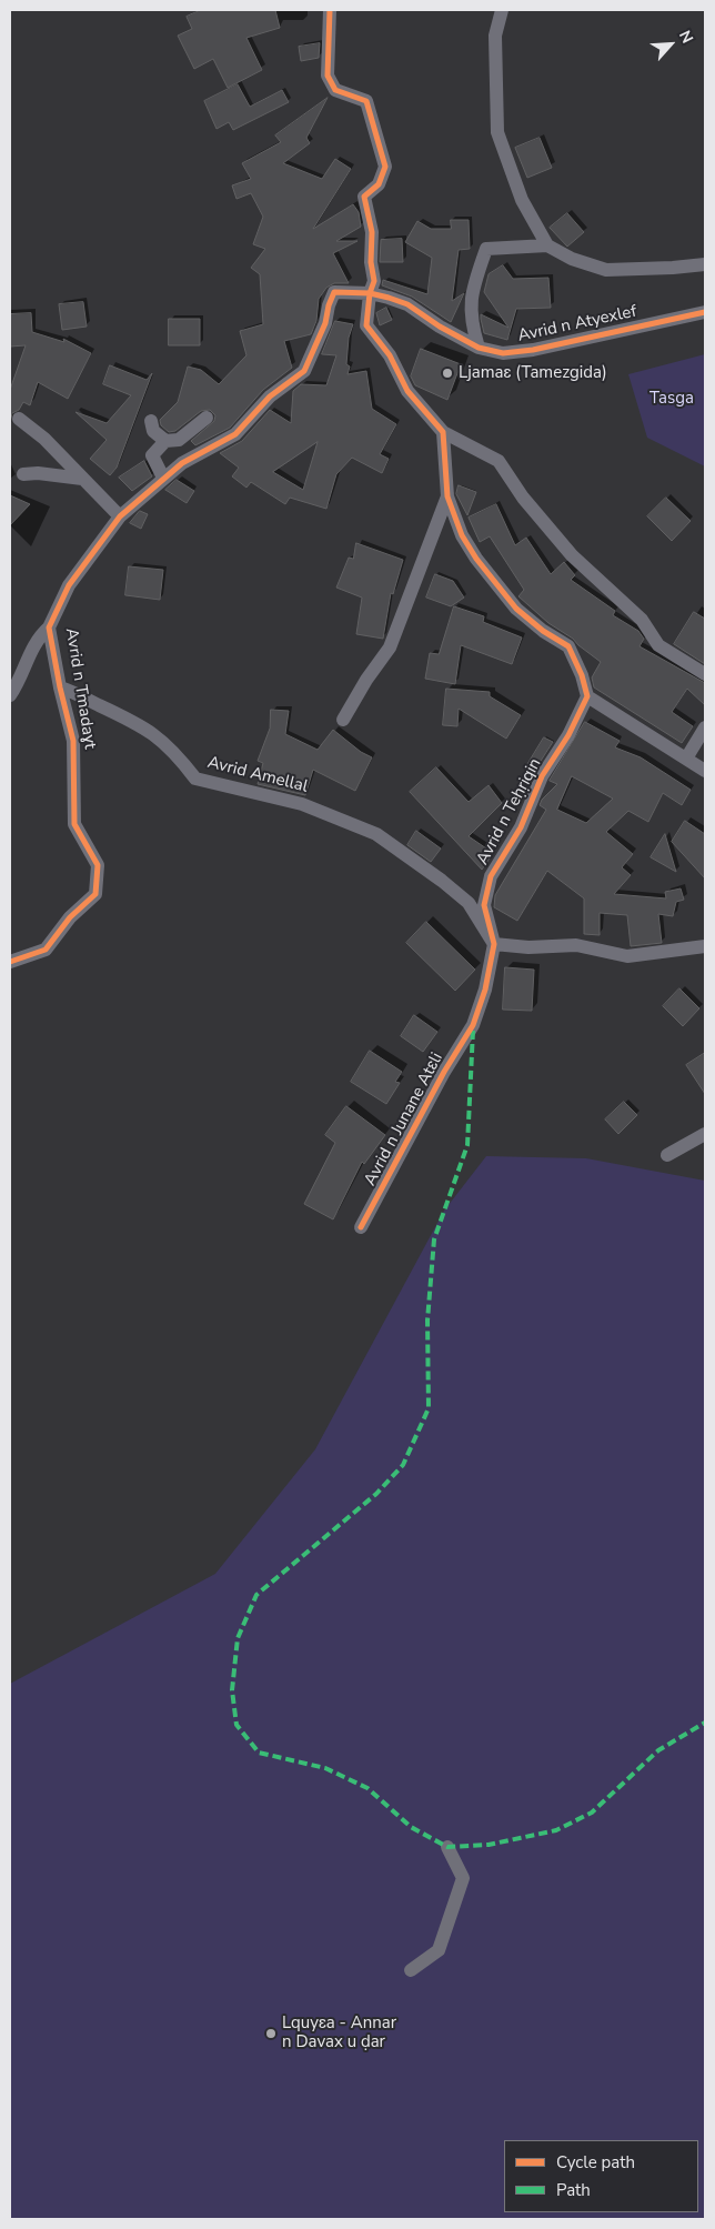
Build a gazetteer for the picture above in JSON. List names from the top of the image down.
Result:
{
  "streets": {
    "street": [
      "Avrid n Atyexlef",
      "Avrid n Tmadaɣt",
      "Avrid Amellal",
      "Avrid n Teḥṛiqin",
      "Avrid n Junane Atɛli"
    ]
  },
  "crossings": [
    ["Avrid n Atyexlef", "Avrid n Tmadaɣt"],
    ["Avrid n Tmadaɣt", "Avrid Amellal"],
    ["Avrid Amellal", "Avrid n Teḥṛiqin"],
    ["Avrid n Teḥṛiqin", "Avrid n Junane Atɛli"]
  ],
  "parks": ["Tasga"],
  "places": ["Ljamaɛ (Tamezgida)", "Lquyɛa - Annar n Davax u ḍar"],
  "legend": ["Cycle path", "Path"],
  "north": "top right"
}
